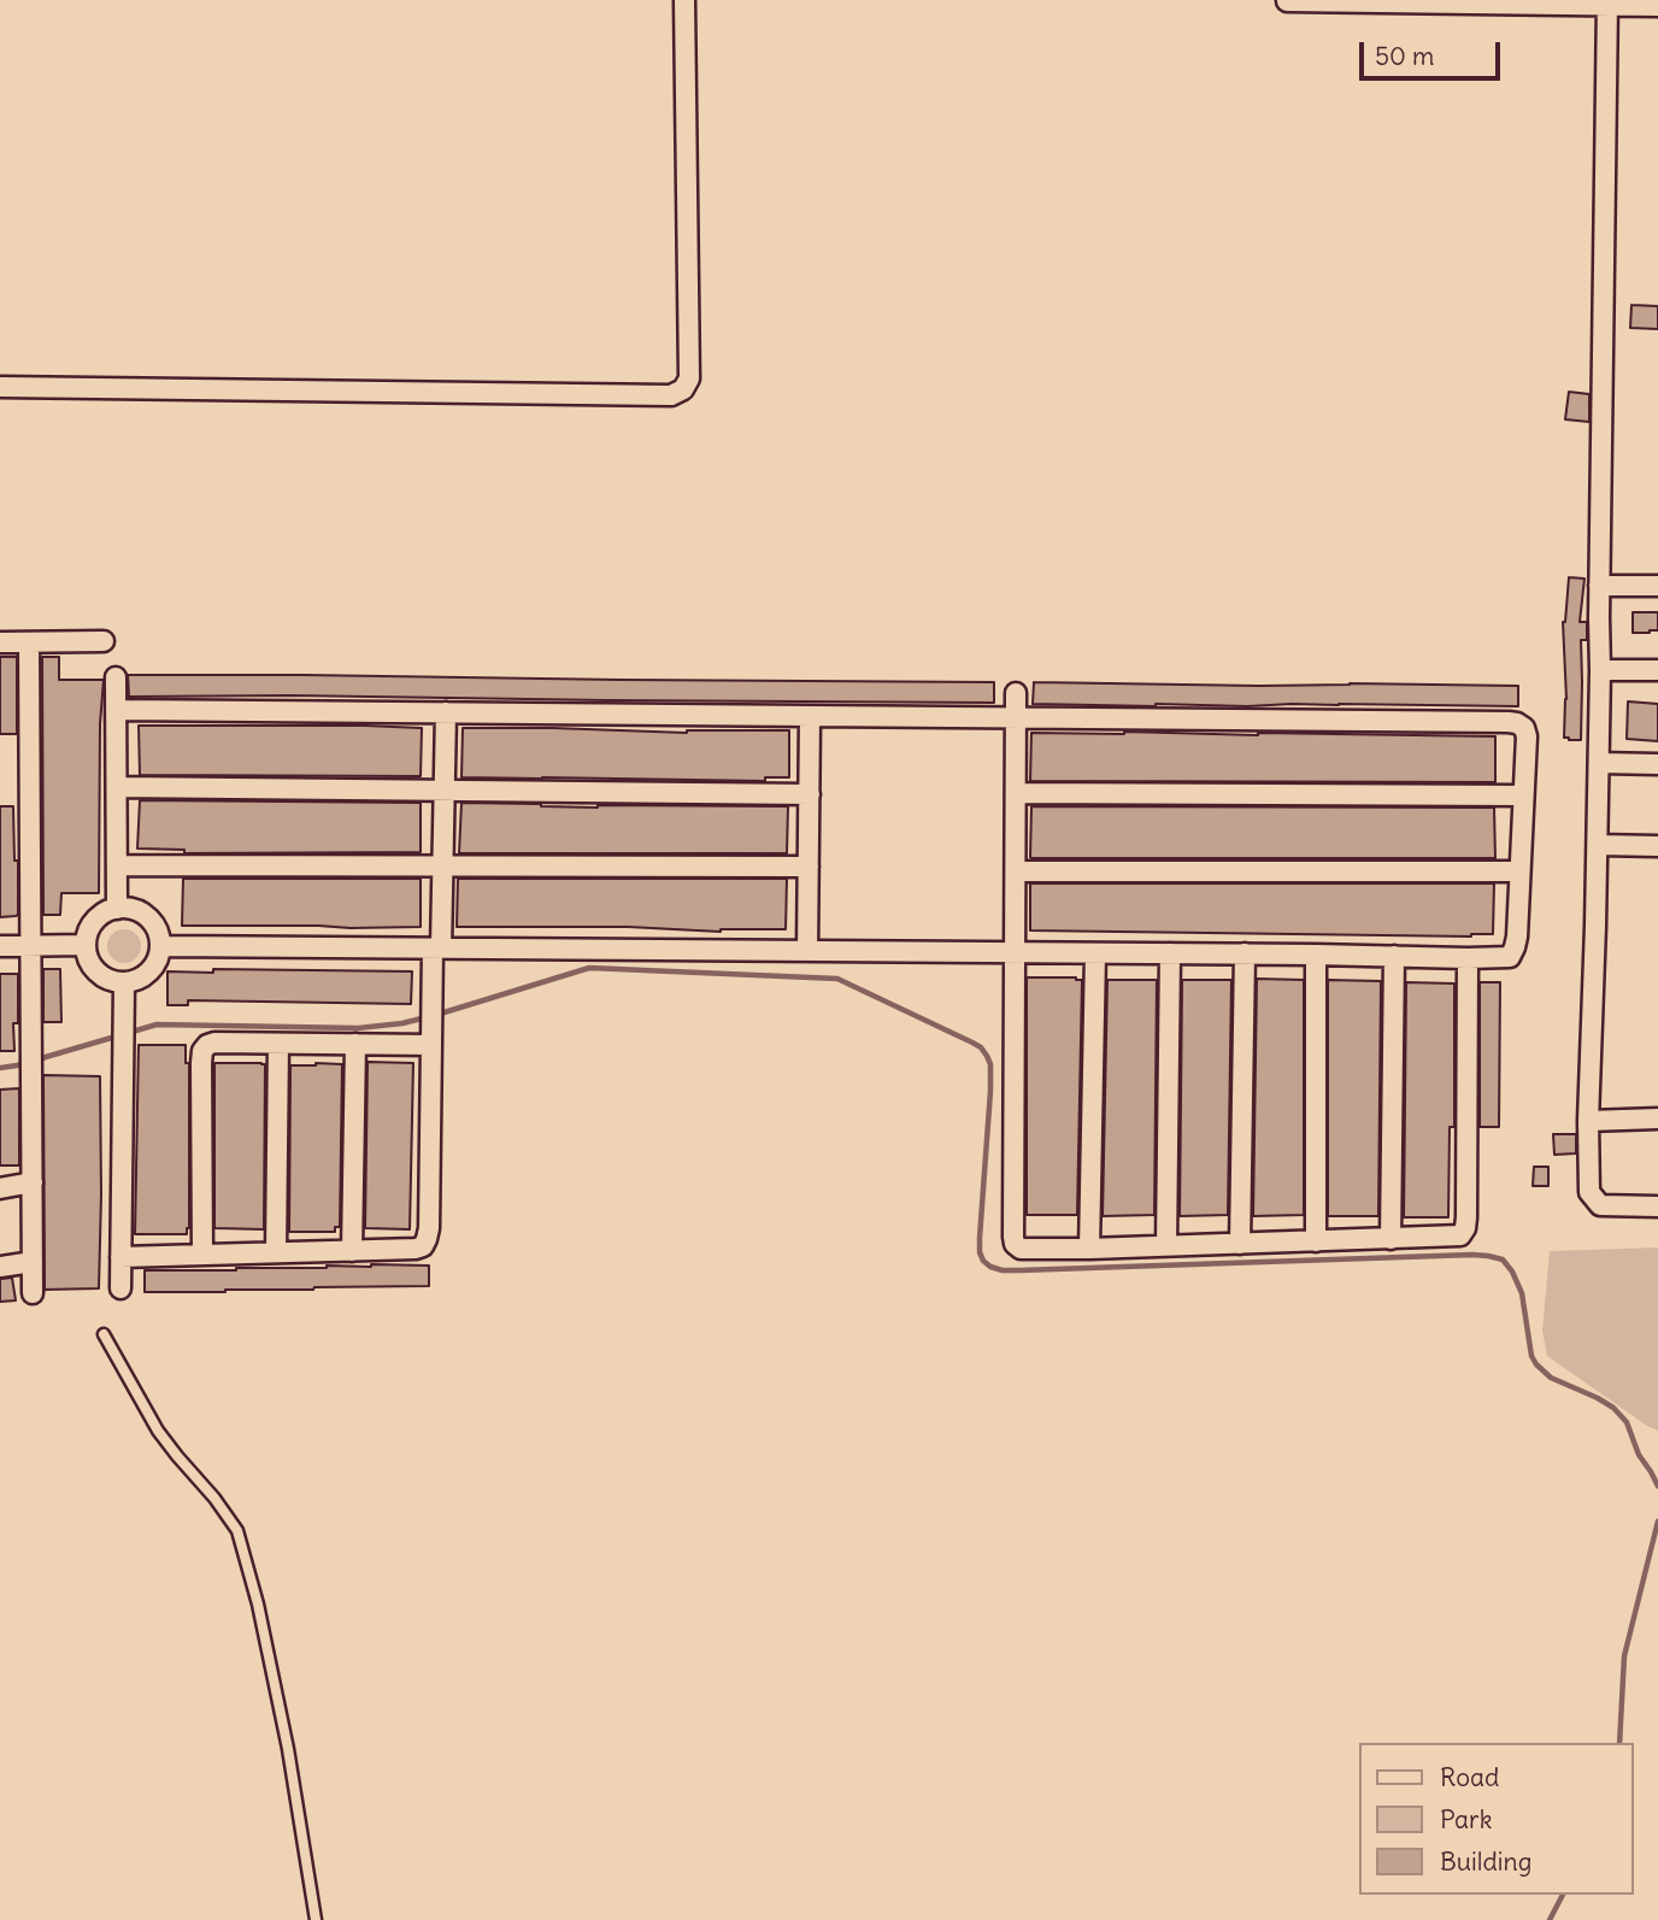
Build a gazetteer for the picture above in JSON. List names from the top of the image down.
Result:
{
  "legend": ["Road", "Park", "Building"],
  "scale_bar": "50 m"
}
